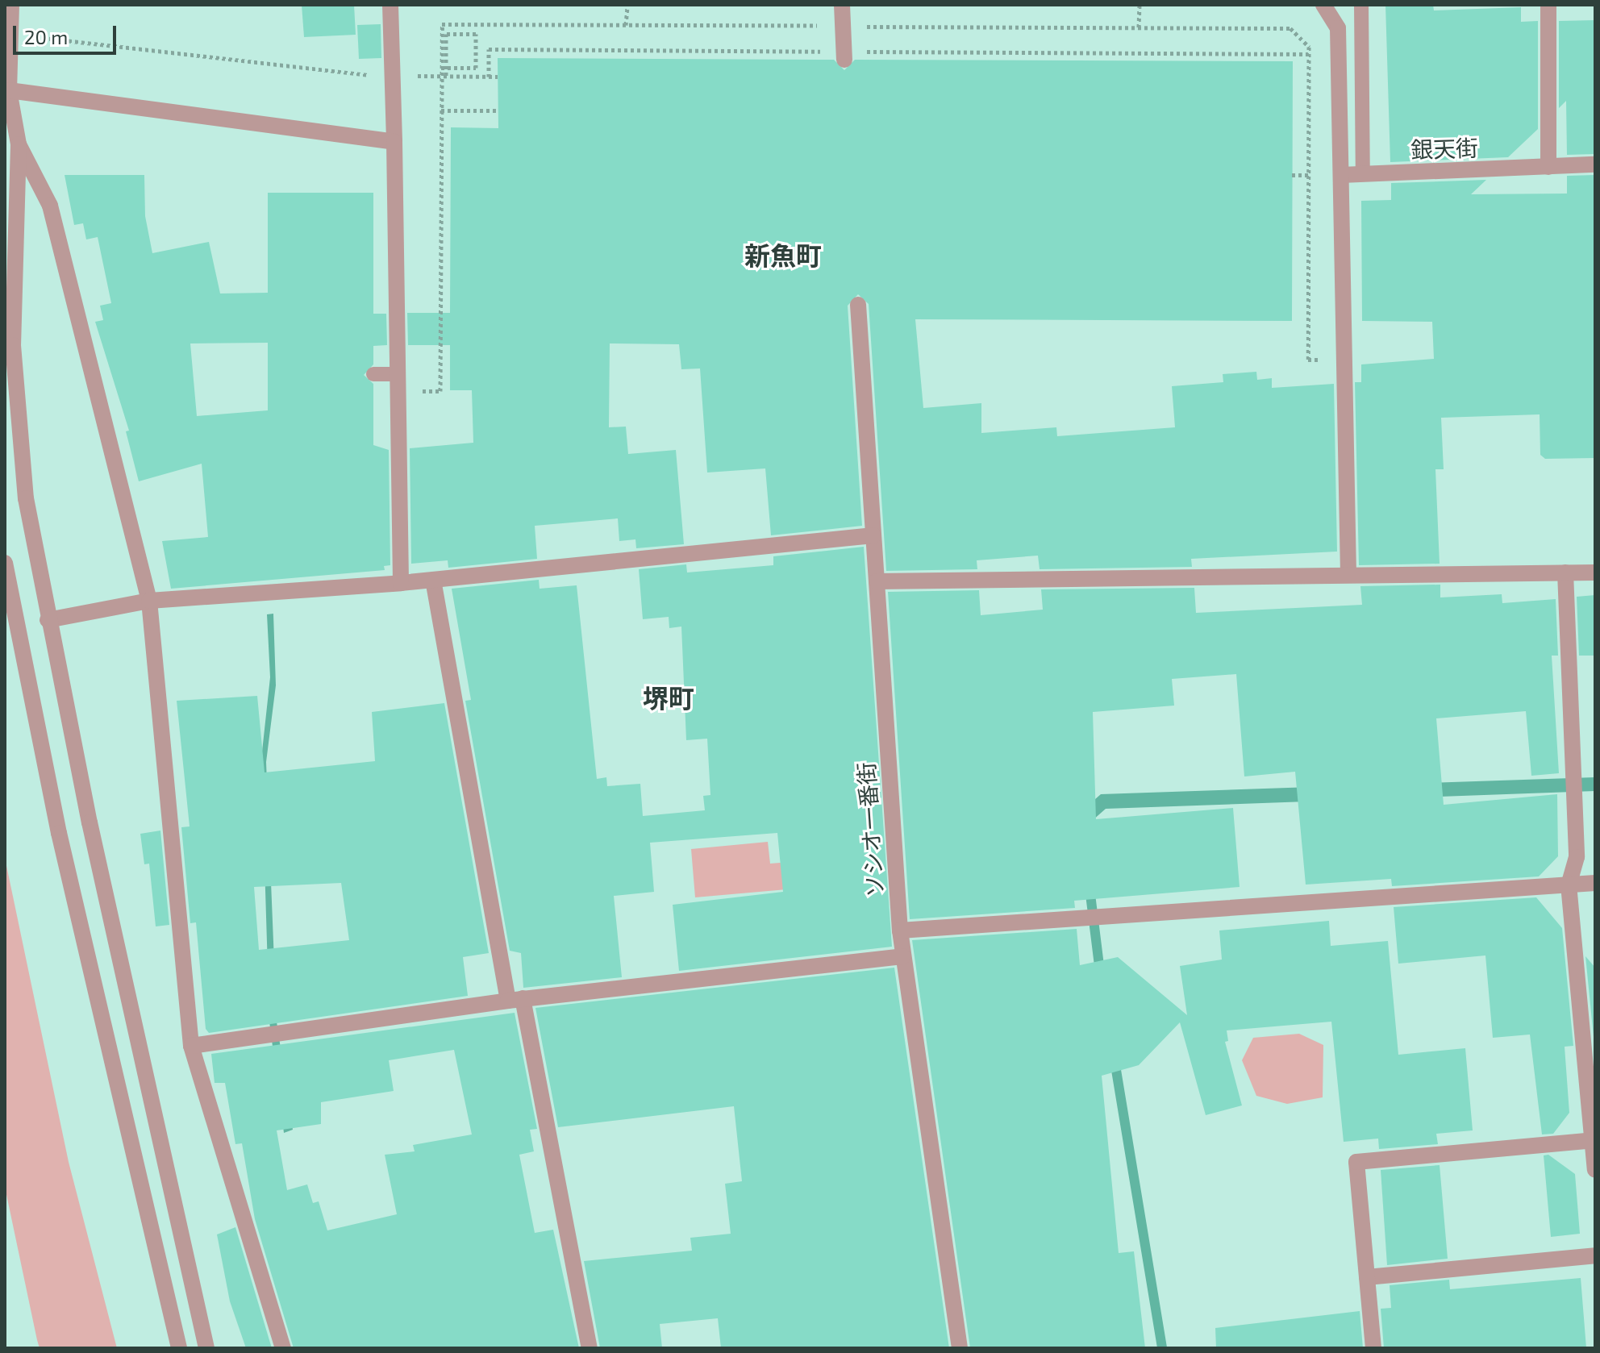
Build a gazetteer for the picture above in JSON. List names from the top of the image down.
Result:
{
  "streets": {
    "street": ["銀天街", "ソシオ一番街"]
  },
  "districts": ["新魚町", "堺町"],
  "scale_bar": "20 m"
}
